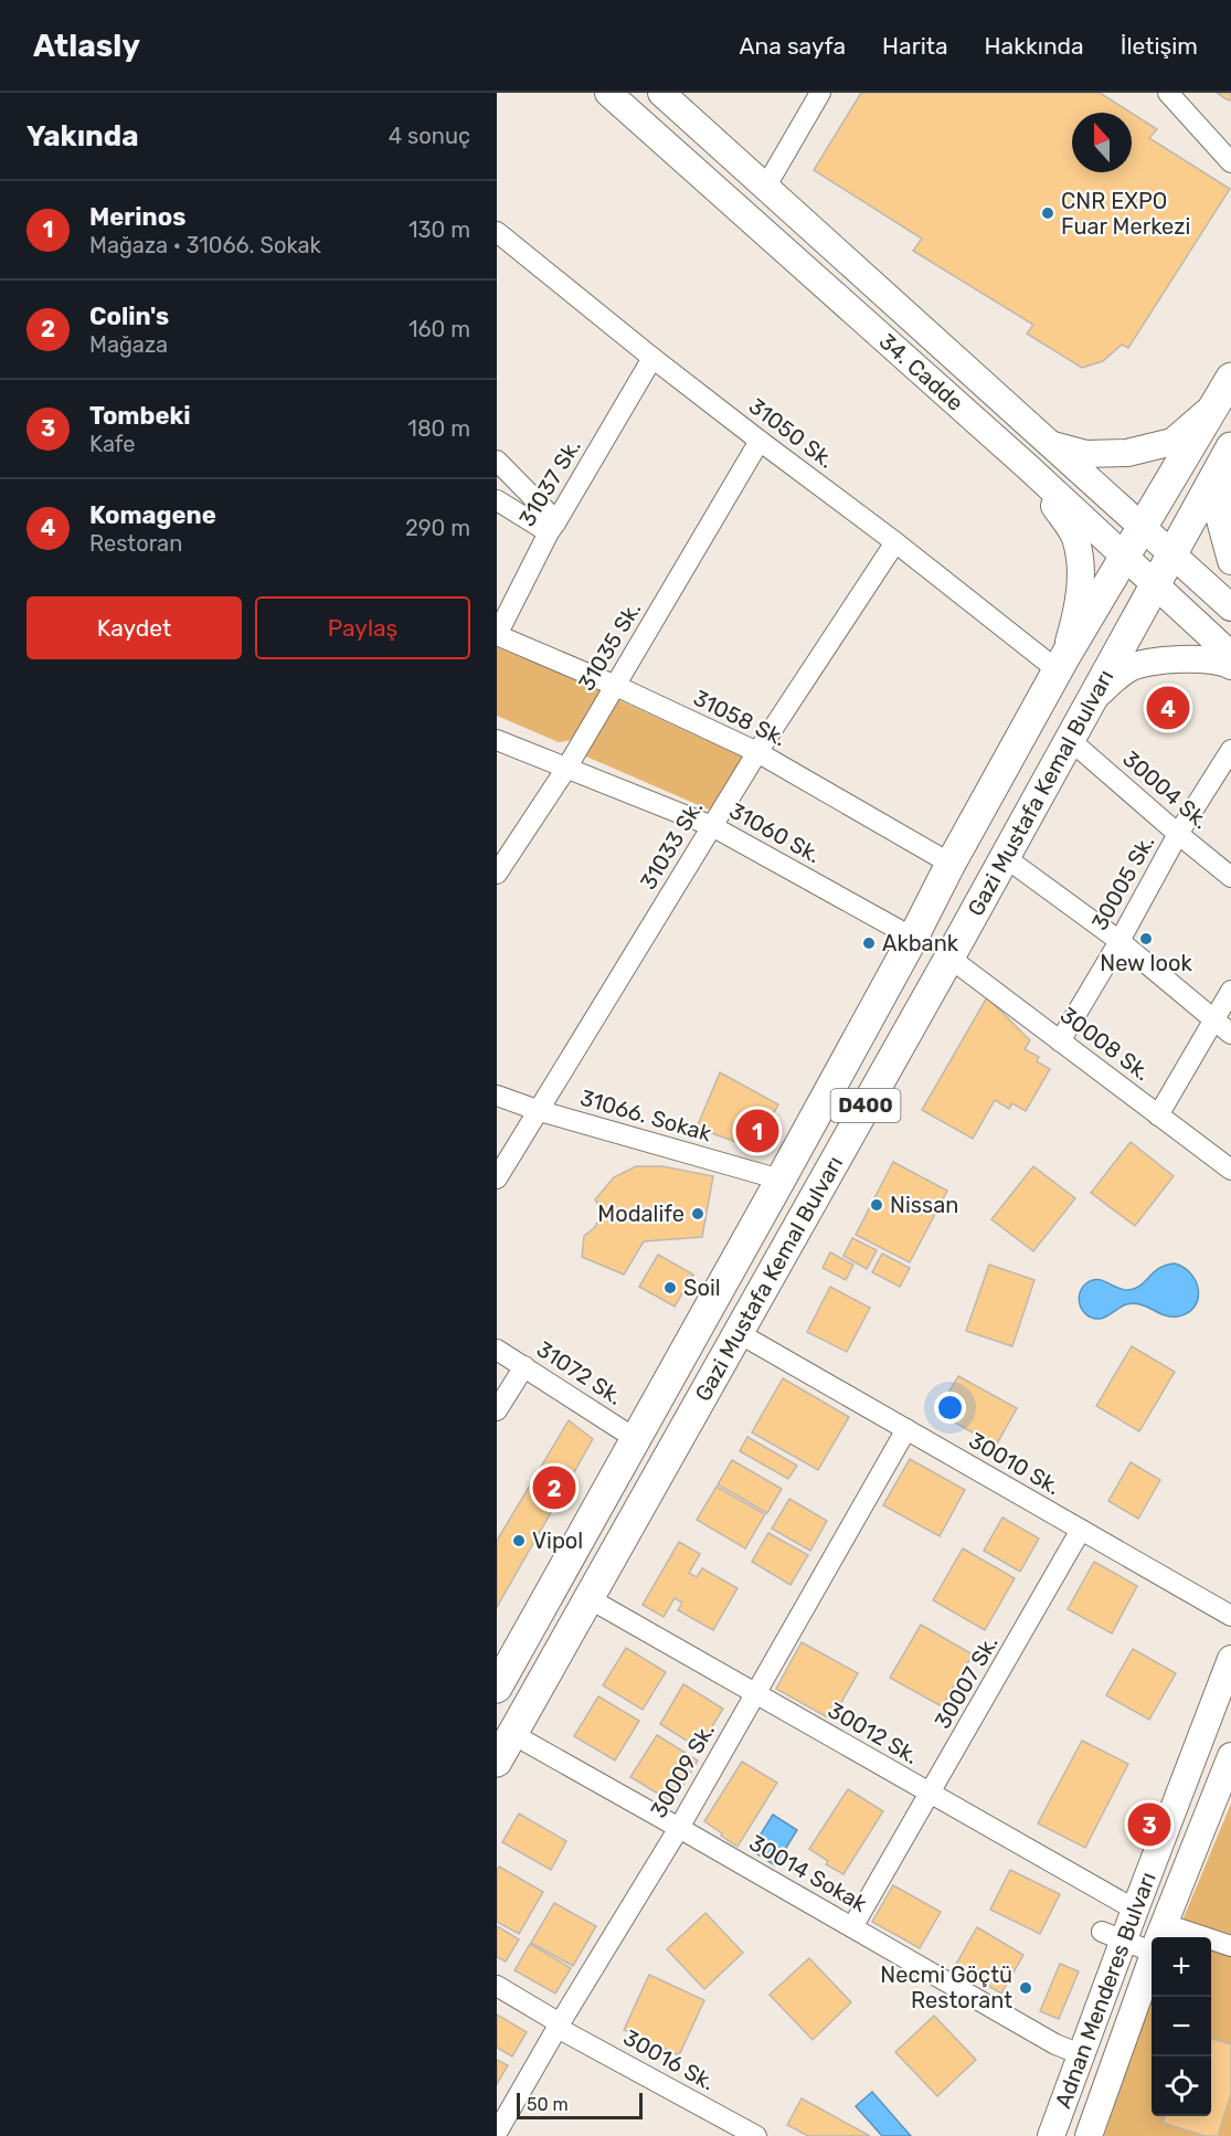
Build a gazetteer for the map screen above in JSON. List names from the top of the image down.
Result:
{
  "streets": {
    "highway": ["Gazi Mustafa Kemal Bulvarı", "D400"],
    "main road": ["34. Cadde", "Adnan Menderes Bulvarı"],
    "street": [
      "31050 Sk.",
      "31037 Sk.",
      "31035 Sk.",
      "31058 Sk.",
      "30004 Sk.",
      "31060 Sk.",
      "31033 Sk.",
      "30005 Sk.",
      "30008 Sk.",
      "31066. Sokak",
      "31072 Sk.",
      "30010 Sk.",
      "30007 Sk.",
      "30012 Sk.",
      "30009 Sk.",
      "30014 Sokak",
      "30016 Sk."
    ]
  },
  "crossings": [
    ["34. Cadde", "Gazi Mustafa Kemal Bulvarı"],
    ["31050 Sk.", "31037 Sk."],
    ["31050 Sk.", "31035 Sk."],
    ["31050 Sk.", "Gazi Mustafa Kemal Bulvarı"],
    ["31050 Sk.", "31033 Sk."],
    ["31037 Sk.", "31058 Sk."],
    ["31035 Sk.", "31058 Sk."],
    ["31035 Sk.", "31060 Sk."],
    ["31058 Sk.", "Gazi Mustafa Kemal Bulvarı"],
    ["31058 Sk.", "31033 Sk."],
    ["30004 Sk.", "Gazi Mustafa Kemal Bulvarı"],
    ["30004 Sk.", "30005 Sk."],
    ["Gazi Mustafa Kemal Bulvarı", "31060 Sk."],
    ["Gazi Mustafa Kemal Bulvarı", "30008 Sk."],
    ["Gazi Mustafa Kemal Bulvarı", "31066. Sokak"],
    ["Gazi Mustafa Kemal Bulvarı", "31072 Sk."],
    ["Gazi Mustafa Kemal Bulvarı", "30010 Sk."],
    ["Gazi Mustafa Kemal Bulvarı", "30012 Sk."],
    ["Gazi Mustafa Kemal Bulvarı", "30014 Sokak"],
    ["31060 Sk.", "31033 Sk."],
    ["31033 Sk.", "31066. Sokak"],
    ["30005 Sk.", "30008 Sk."],
    ["30010 Sk.", "30007 Sk."],
    ["30010 Sk.", "30009 Sk."],
    ["30007 Sk.", "30012 Sk."],
    ["30007 Sk.", "30014 Sokak"],
    ["30012 Sk.", "30009 Sk."],
    ["30012 Sk.", "Adnan Menderes Bulvarı"],
    ["30009 Sk.", "30014 Sokak"],
    ["30009 Sk.", "30016 Sk."],
    ["30014 Sokak", "Adnan Menderes Bulvarı"]
  ],
  "places": [
    "CNR EXPO Fuar Merkezi",
    "New look",
    "Akbank",
    "Nissan",
    "Modalife",
    "Soil",
    "Vipol",
    "Necmi Göçtü Restorant"
  ],
  "scale_bar": "50 m",
  "north": "top",
  "page": {
    "header": "Atlasly",
    "nav": [
      "Ana sayfa",
      "Harita",
      "Hakkında",
      "İletişim"
    ],
    "heading": ["Yakında", "4 sonuç"],
    "list": [
      {
        "mark": "1",
        "name": "Merinos",
        "note": "Mağaza · 31066. Sokak",
        "value": "130 m"
      },
      {
        "mark": "2",
        "name": "Colin's",
        "note": "Mağaza",
        "value": "160 m"
      },
      {
        "mark": "3",
        "name": "Tombeki",
        "note": "Kafe",
        "value": "180 m"
      },
      {
        "mark": "4",
        "name": "Komagene",
        "note": "Restoran",
        "value": "290 m"
      }
    ],
    "buttons": ["Kaydet", "Paylaş"],
    "pins": [
      "4",
      "1",
      "2",
      "3"
    ],
    "map_buttons": ["+", "−"],
    "scale": "50 m"
  }
}
